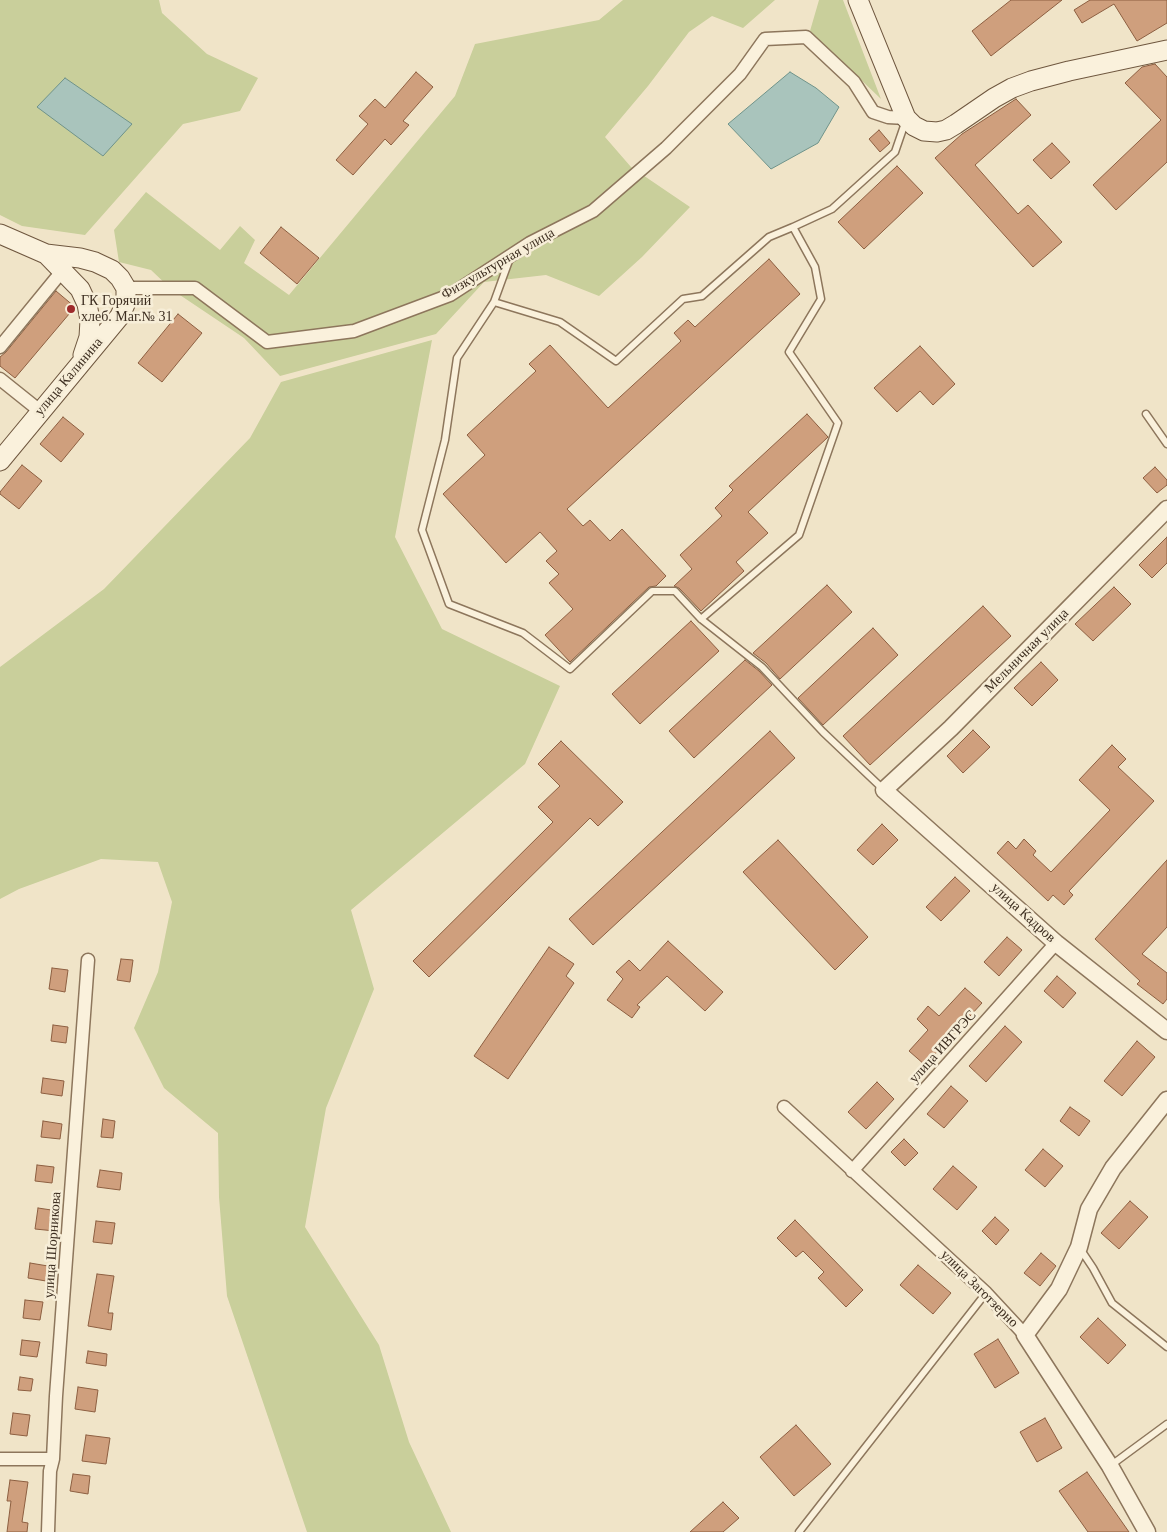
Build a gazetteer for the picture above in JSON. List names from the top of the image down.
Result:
{
  "streets": {
    "main road": ["улица Калинина"],
    "street": [
      "Физкультурная улица",
      "Мельничная улица",
      "улица Кадров",
      "улица ИВГРЭС",
      "улица Шорникова",
      "улица Заготзерно"
    ]
  },
  "crossings": [
    ["Физкультурная улица", "улица Калинина"],
    ["Мельничная улица", "улица Кадров"],
    ["улица Кадров", "улица ИВГРЭС"],
    ["улица ИВГРЭС", "улица Заготзерно"]
  ],
  "places": ["ГК Горячий хлеб. Маг.№ 31"]
}
